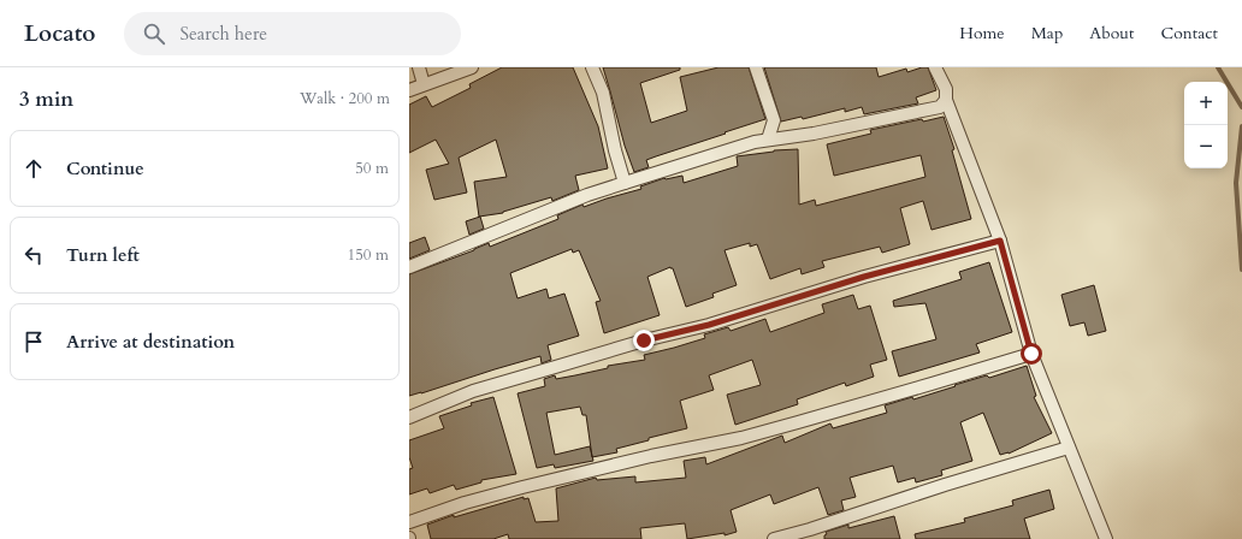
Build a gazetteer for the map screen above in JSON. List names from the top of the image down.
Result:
{
  "page": {
    "header": "Locato",
    "search": "Search here",
    "nav": [
      "Home",
      "Map",
      "About",
      "Contact"
    ],
    "heading": ["3 min", "Walk · 200 m"],
    "map_buttons": ["+", "−"],
    "list": [
      ["Continue", "50 m"],
      ["Turn left", "150 m"],
      "Arrive at destination"
    ]
  }
}
